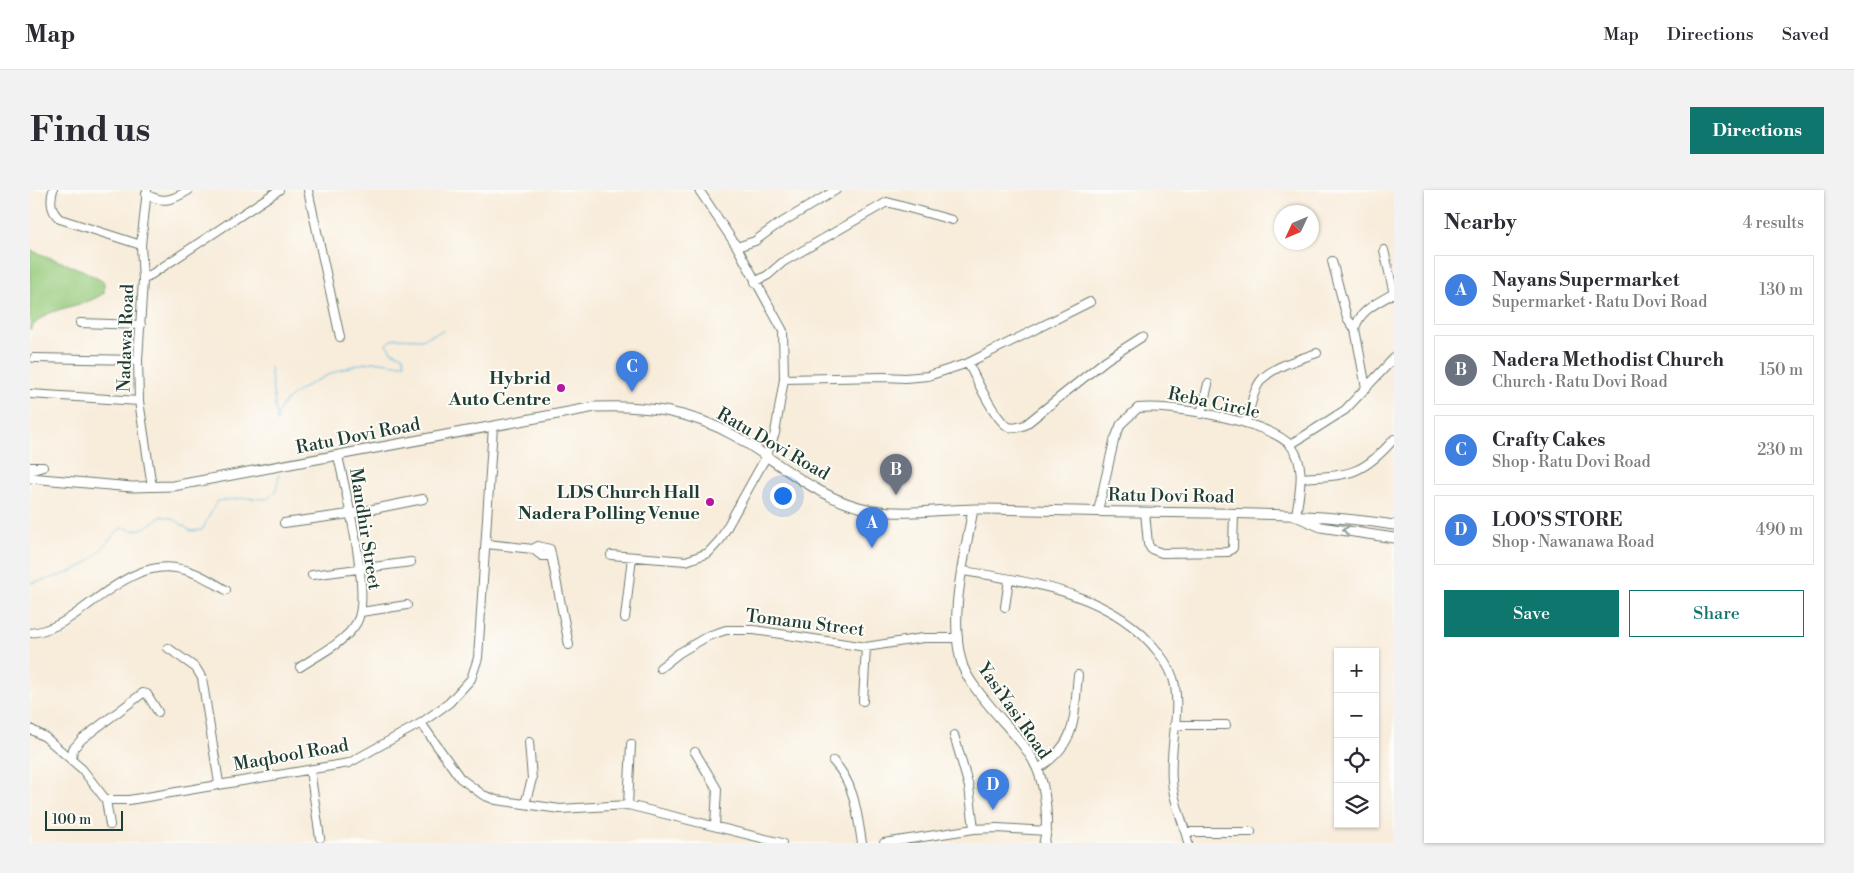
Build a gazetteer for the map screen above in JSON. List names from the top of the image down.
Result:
{
  "streets": {
    "main road": ["Ratu Dovi Road", "YasiYasi Road"],
    "street": [
      "Nadawa Road",
      "Reba Circle",
      "Mandhir Street",
      "Tomanu Street",
      "Maqbool Road"
    ]
  },
  "crossings": [
    ["Nadawa Road", "Ratu Dovi Road"],
    ["Reba Circle", "Ratu Dovi Road"],
    ["Ratu Dovi Road", "Mandhir Street"],
    ["Ratu Dovi Road", "YasiYasi Road"],
    ["Ratu Dovi Road", "Maqbool Road"],
    ["Tomanu Street", "YasiYasi Road"]
  ],
  "places": ["Hybrid Auto Centre", "LDS Church Hall Nadera Polling Venue"],
  "scale_bar": "100 m",
  "north": "bottom left",
  "page": {
    "header": "Map",
    "nav": ["Map", "Directions", "Saved"],
    "buttons": [
      "Directions",
      ["Save", "Share"]
    ],
    "title": "Find us",
    "heading": ["Nearby", "4 results"],
    "list": [
      {
        "mark": "A",
        "name": "Nayans Supermarket",
        "note": "Supermarket · Ratu Dovi Road",
        "value": "130 m"
      },
      {
        "mark": "B",
        "name": "Nadera Methodist Church",
        "note": "Church · Ratu Dovi Road",
        "value": "150 m"
      },
      {
        "mark": "C",
        "name": "Crafty Cakes",
        "note": "Shop · Ratu Dovi Road",
        "value": "230 m"
      },
      {
        "mark": "D",
        "name": "LOO'S STORE",
        "note": "Shop · Nawanawa Road",
        "value": "490 m"
      }
    ],
    "pins": [
      "C",
      "B",
      "A",
      "D"
    ],
    "map_buttons": ["+", "−"],
    "scale": "100 m"
  }
}
